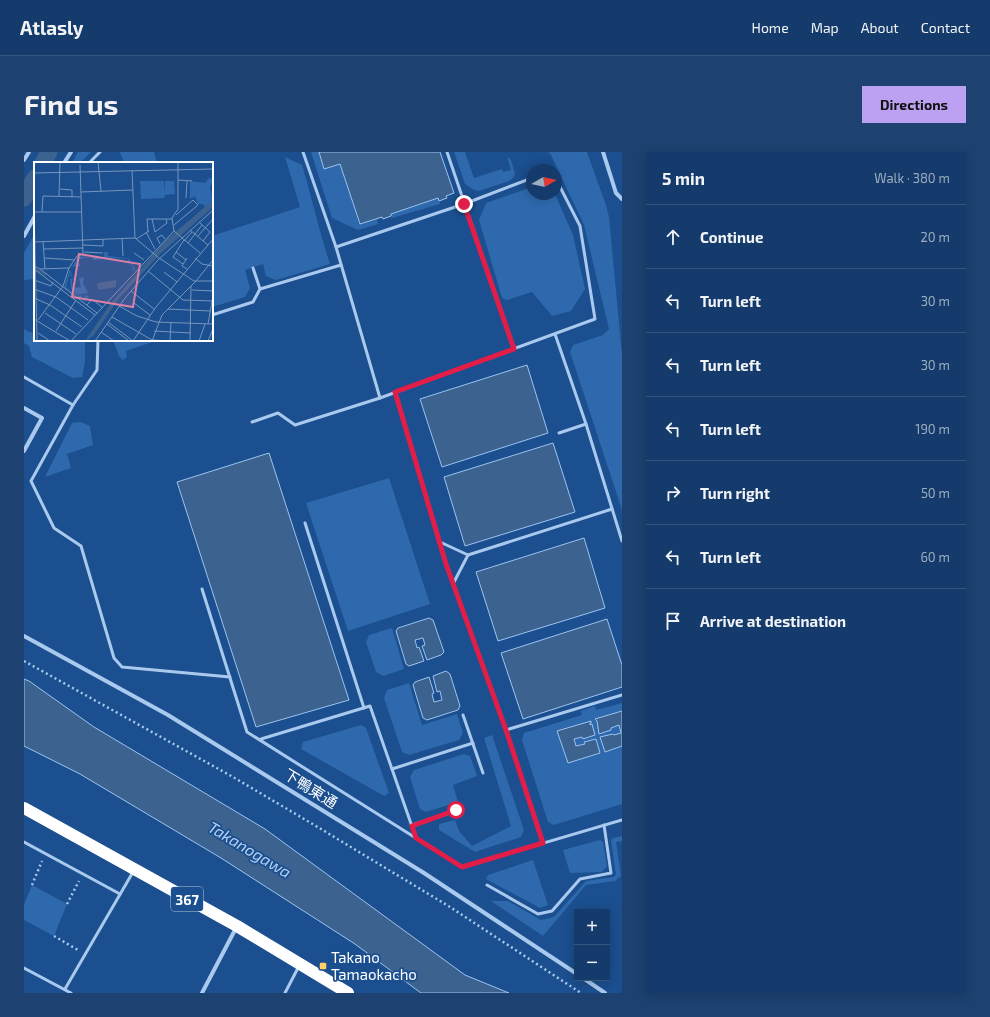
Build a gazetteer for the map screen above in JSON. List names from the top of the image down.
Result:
{
  "streets": {
    "highway": ["367"],
    "street": ["下鴨東通"]
  },
  "water": ["Takanogawa"],
  "places": {
    "transit": ["Takano Tamaokacho"]
  },
  "north": "right",
  "page": {
    "header": "Atlasly",
    "nav": [
      "Home",
      "Map",
      "About",
      "Contact"
    ],
    "buttons": "Directions",
    "title": "Find us",
    "heading": ["5 min", "Walk · 380 m"],
    "list": [
      ["Continue", "20 m"],
      ["Turn left", "30 m"],
      ["Turn left", "30 m"],
      ["Turn left", "190 m"],
      ["Turn right", "50 m"],
      ["Turn left", "60 m"],
      "Arrive at destination"
    ],
    "map_buttons": ["+", "−"]
  }
}
